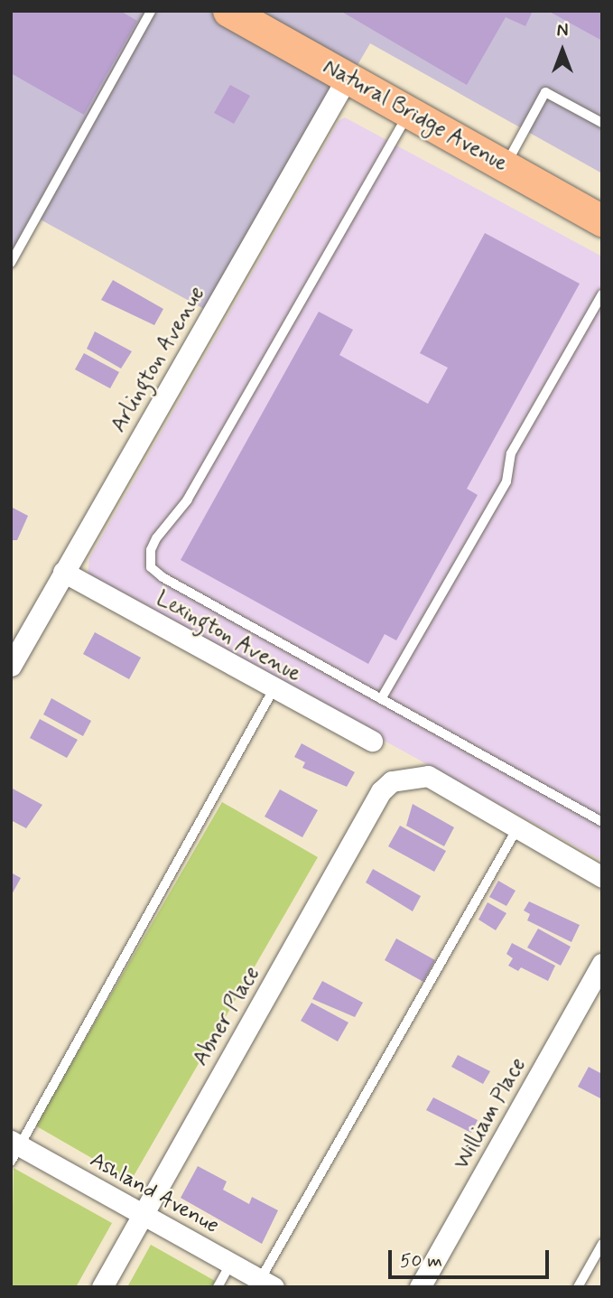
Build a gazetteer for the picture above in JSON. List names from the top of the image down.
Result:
{
  "streets": {
    "main road": ["Natural Bridge Avenue"],
    "street": [
      "Arlington Avenue",
      "Lexington Avenue",
      "Abner Place",
      "William Place",
      "Ashland Avenue"
    ]
  },
  "crossings": [
    ["Natural Bridge Avenue", "Arlington Avenue"],
    ["Arlington Avenue", "Lexington Avenue"],
    ["Abner Place", "Ashland Avenue"]
  ],
  "scale_bar": "50 m",
  "north": "top"
}
